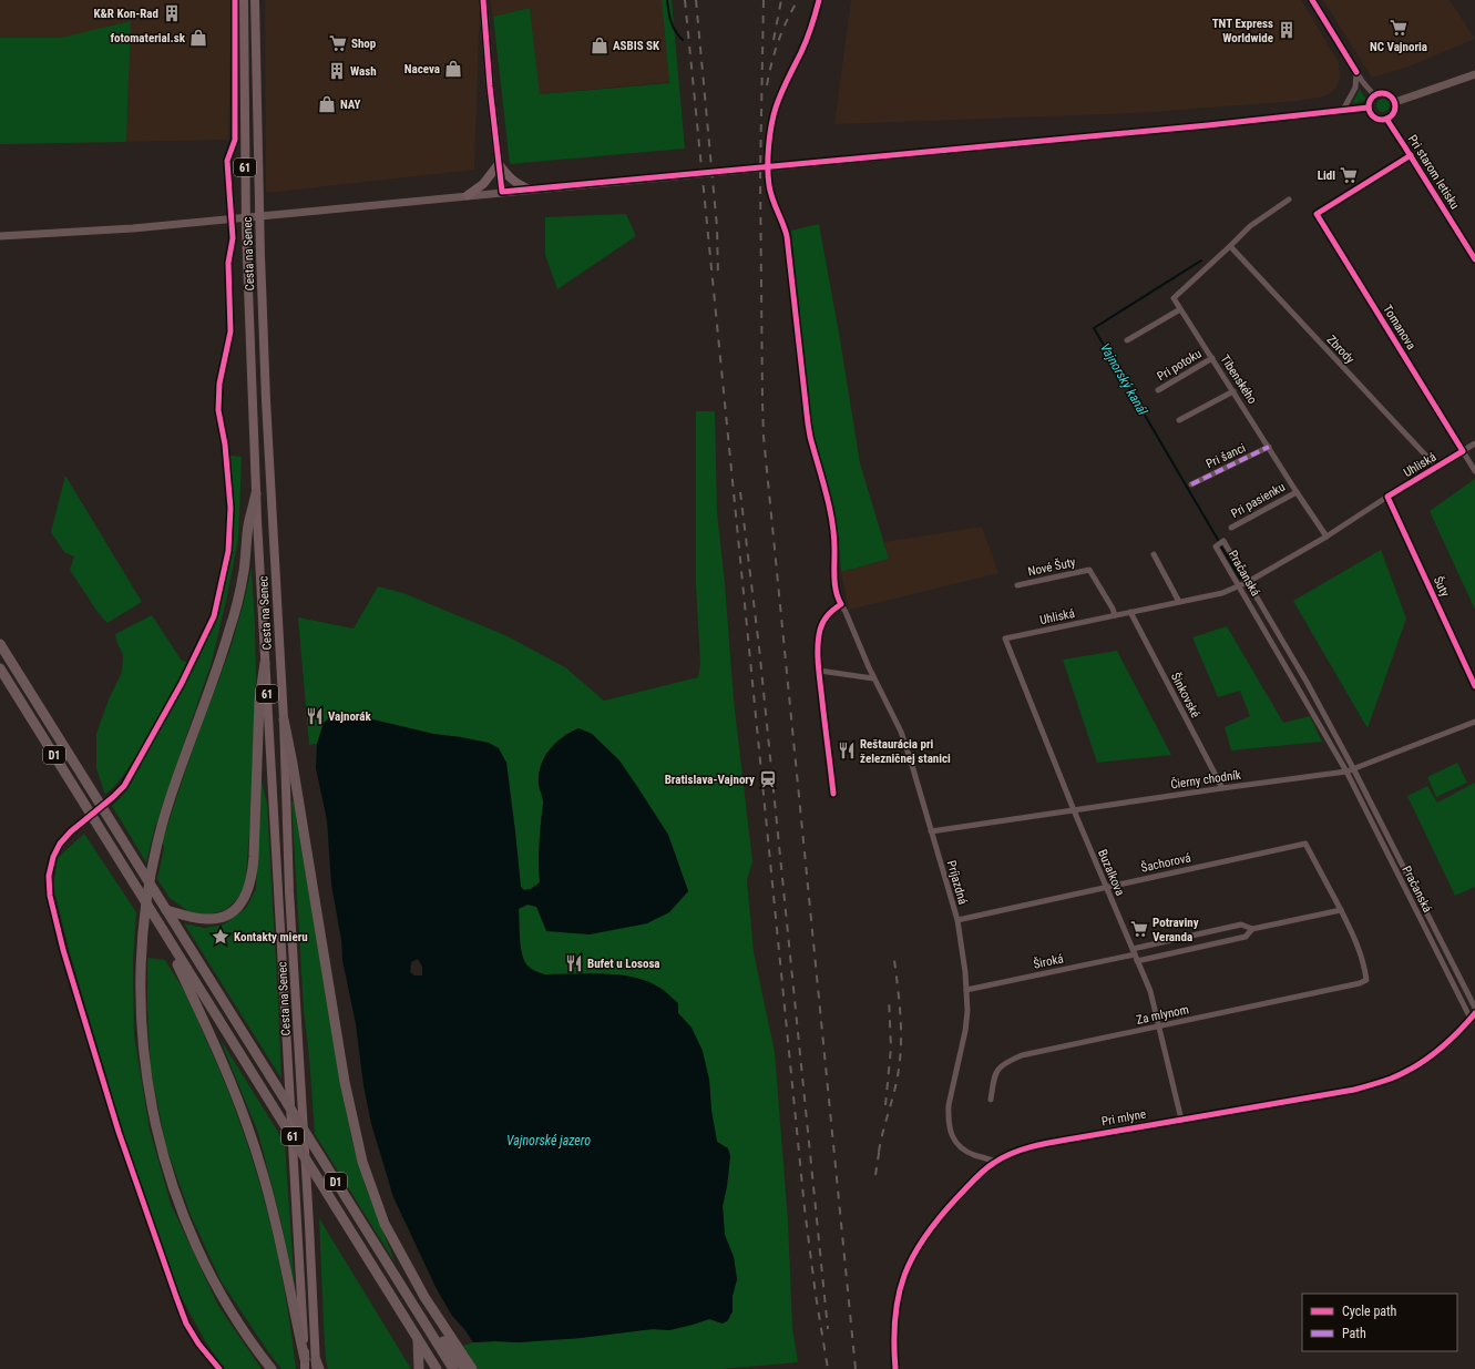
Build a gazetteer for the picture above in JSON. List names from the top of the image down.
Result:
{
  "streets": {
    "highway": ["D1"],
    "main road": ["61", "Pri starom letisku", "Cesta na Senec"],
    "street": [
      "Tomanova",
      "Zbrody",
      "Pri potoku",
      "Tibenského",
      "Pri šanci",
      "Uhliská",
      "Pri pasienku",
      "Nové Šuty",
      "Pračanská",
      "Šuty",
      "Šinkovské",
      "Čierny chodník",
      "Šachorová",
      "Buzalkova",
      "Príjazdná",
      "Široká",
      "Za mlynom",
      "Pri mlyne"
    ]
  },
  "crossings": [
    ["Pri starom letisku", "Tomanova"],
    ["Tomanova", "Uhliská"],
    ["Zbrody", "Uhliská"],
    ["Pri potoku", "Tibenského"],
    ["Tibenského", "Pri šanci"],
    ["Tibenského", "Uhliská"],
    ["Tibenského", "Pri pasienku"],
    ["Uhliská", "Nové Šuty"],
    ["Uhliská", "Pračanská"],
    ["Uhliská", "Šuty"],
    ["Uhliská", "Šinkovské"],
    ["Uhliská", "Buzalkova"],
    ["Pračanská", "Čierny chodník"],
    ["Pračanská", "Pri mlyne"],
    ["Šinkovské", "Čierny chodník"],
    ["Čierny chodník", "Buzalkova"],
    ["Čierny chodník", "Príjazdná"],
    ["Šachorová", "Buzalkova"],
    ["Šachorová", "Príjazdná"],
    ["Šachorová", "Široká"],
    ["Šachorová", "Za mlynom"],
    ["Buzalkova", "Široká"],
    ["Buzalkova", "Za mlynom"],
    ["Buzalkova", "Pri mlyne"],
    ["Príjazdná", "Široká"],
    ["Príjazdná", "Pri mlyne"],
    ["Široká", "Za mlynom"]
  ],
  "water": ["Vajnorský kanál", "Vajnorské jazero"],
  "places": {
    "building": ["K&R Kon-Rad", "TNT Express Worldwide", "Wash"],
    "supermarket": [
      "NC Vajnoria",
      "Shop",
      "Lidl",
      "Potraviny Veranda"
    ],
    "shop": [
      "fotomaterial.sk",
      "ASBIS SK",
      "Naceva",
      "NAY"
    ],
    "restaurant": ["Vajnorák", "Reštaurácia pri železničnej stanici", "Bufet u Lososa"],
    "station": ["Bratislava-Vajnory"],
    "place": ["Kontakty mieru"]
  },
  "legend": ["Cycle path", "Path"]
}
